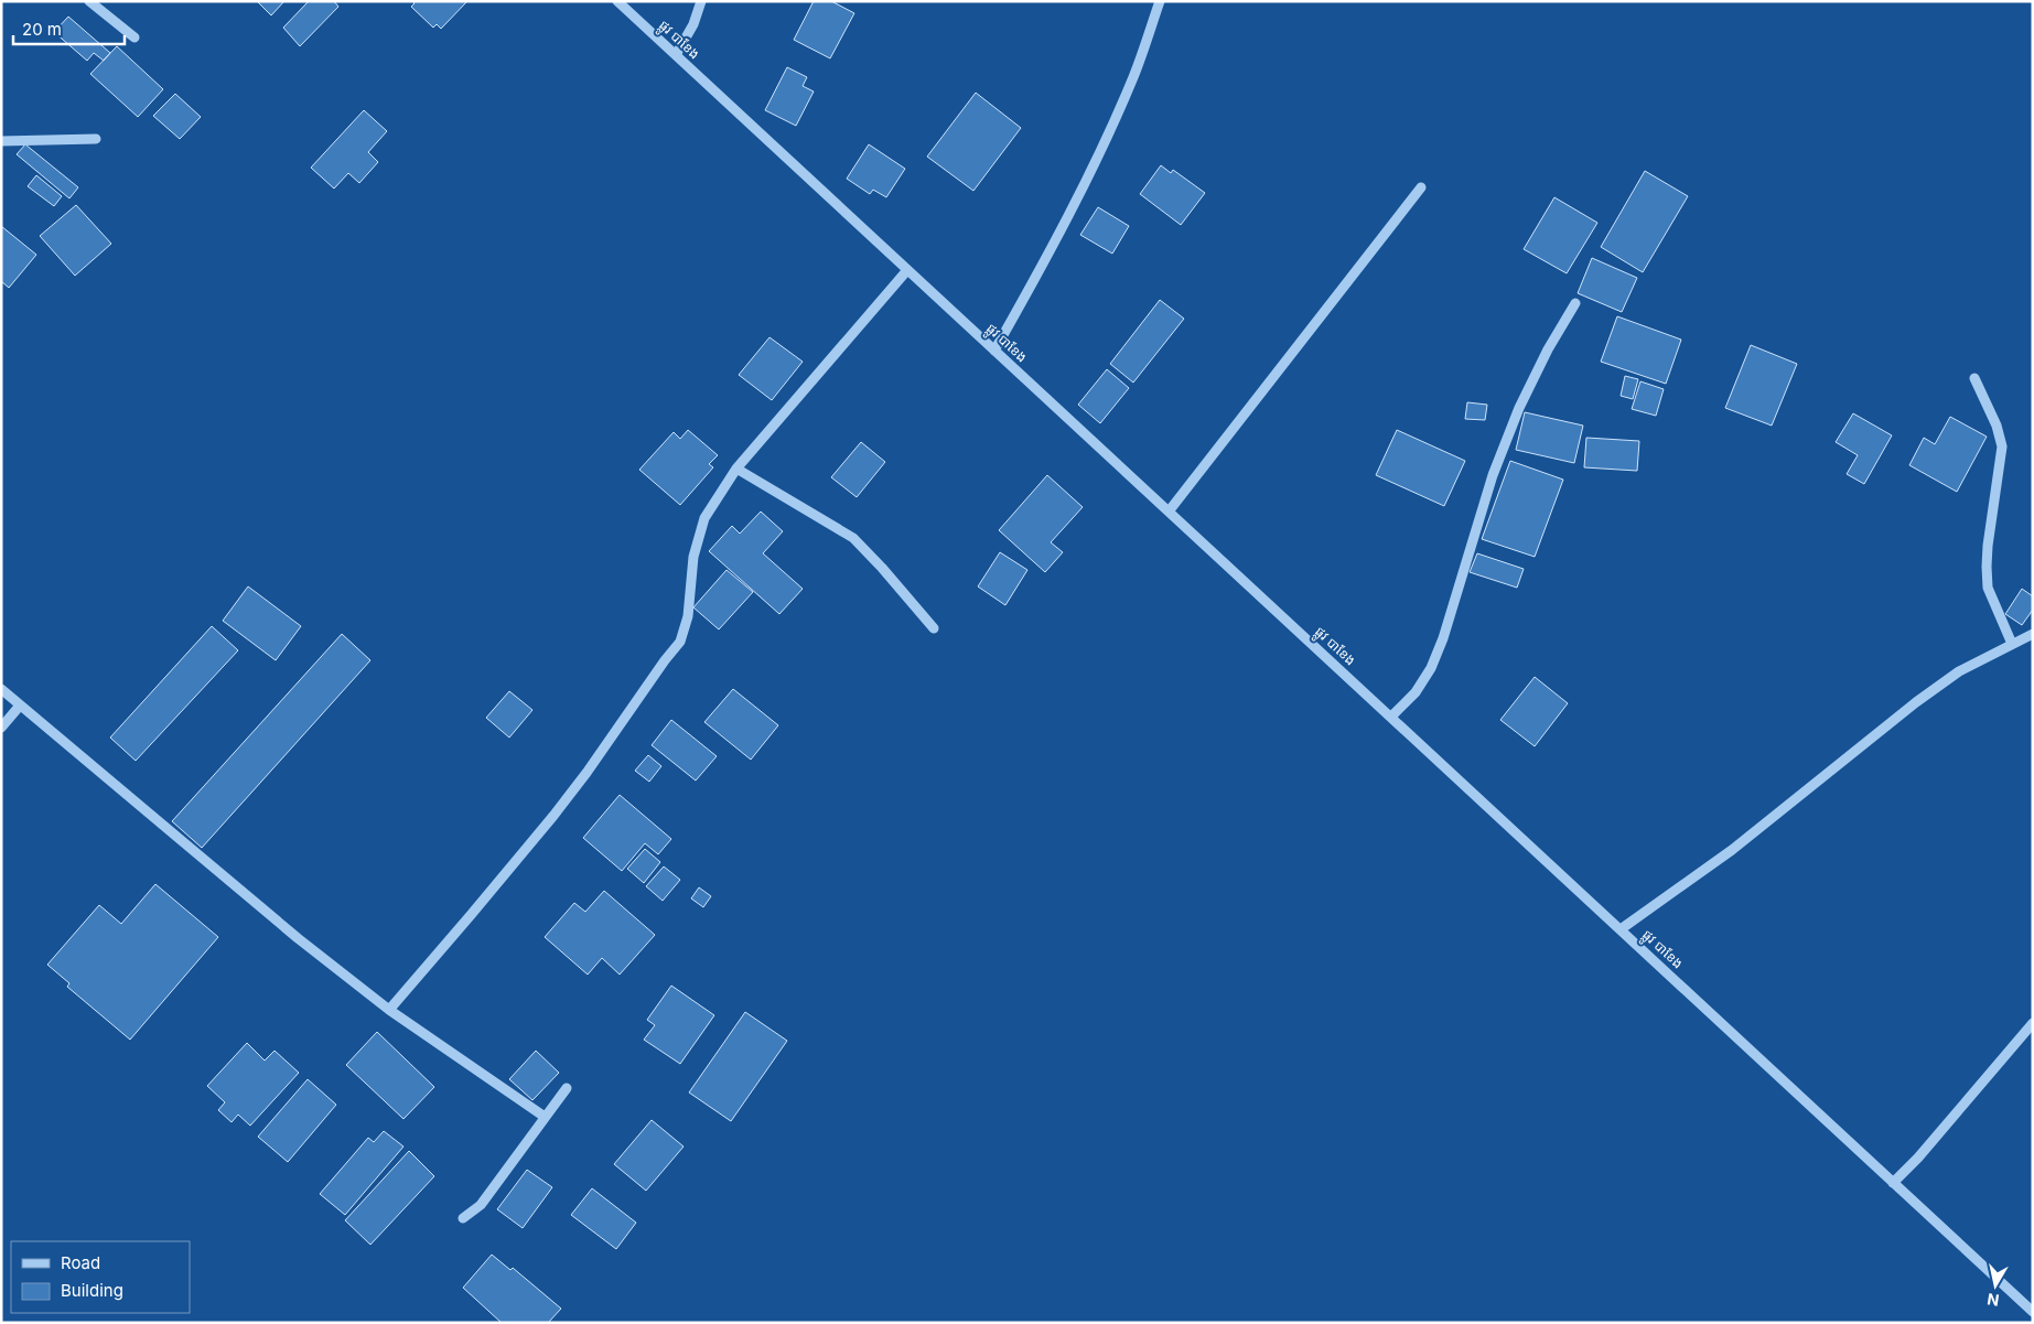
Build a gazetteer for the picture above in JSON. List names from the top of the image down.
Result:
{
  "streets": {
    "street": ["ផ្លូវ បាខែង"]
  },
  "legend": ["Road", "Building"],
  "scale_bar": "20 m",
  "north": "bottom"
}
